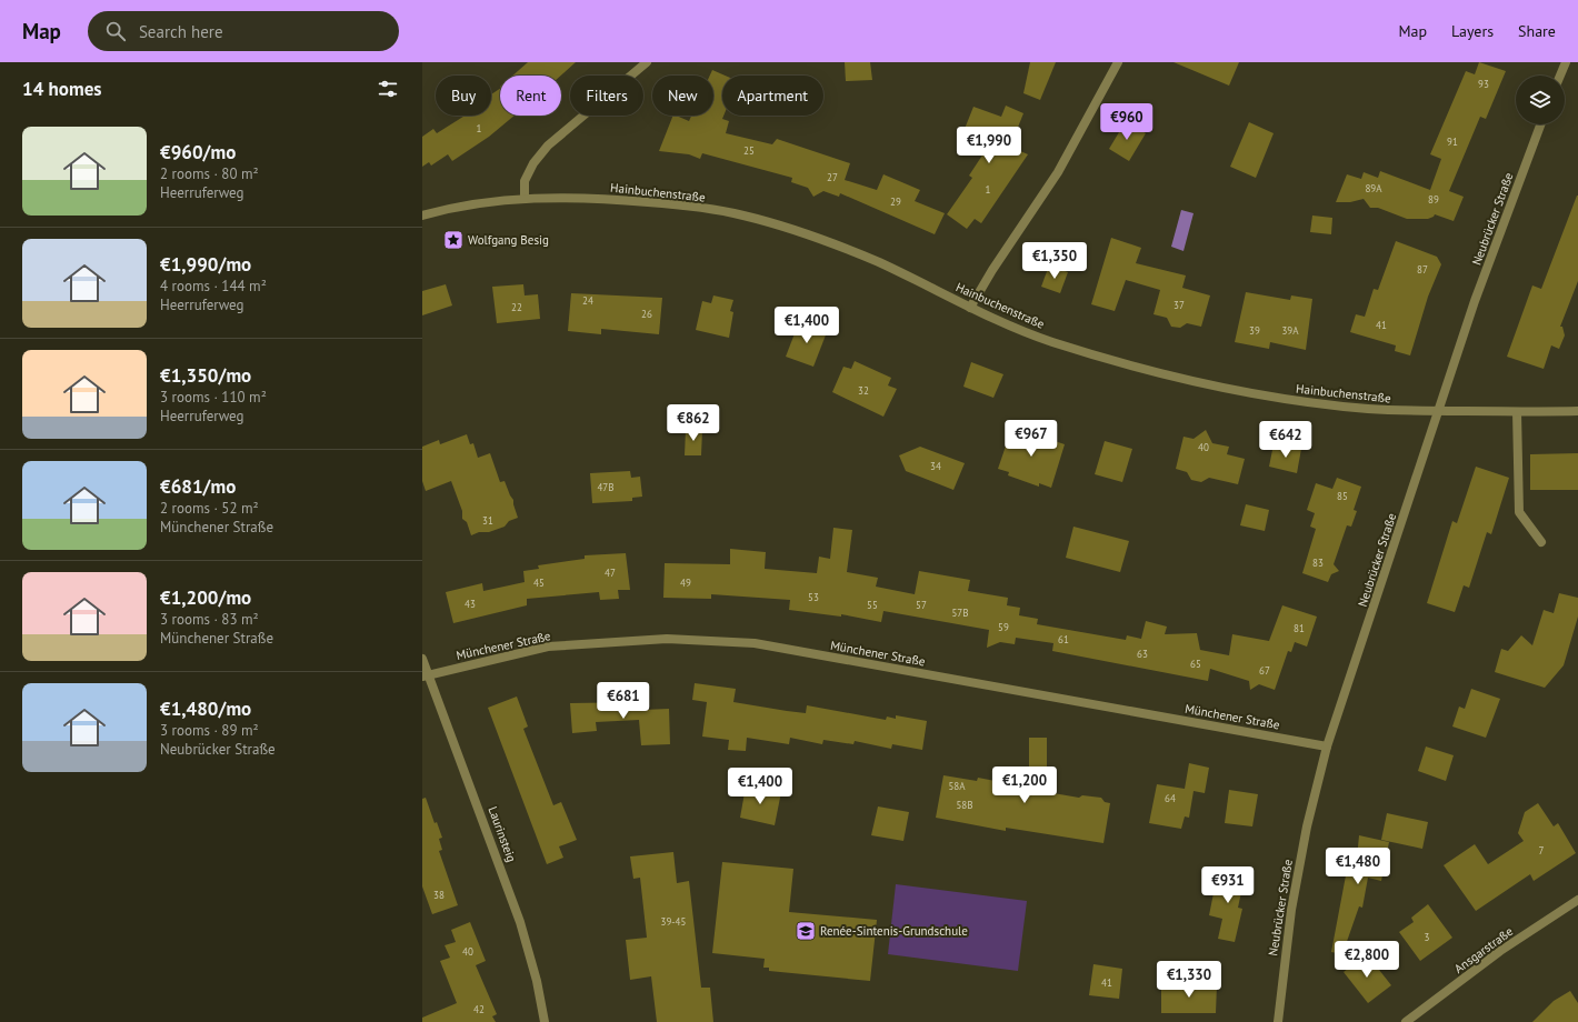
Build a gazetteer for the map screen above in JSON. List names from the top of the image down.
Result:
{
  "streets": {
    "street": [
      "Hainbuchenstraße",
      "Neubrücker Straße",
      "Münchener Straße",
      "Laurinsteig",
      "Ansgarstraße"
    ]
  },
  "crossings": [
    ["Hainbuchenstraße", "Neubrücker Straße"],
    ["Neubrücker Straße", "Münchener Straße"],
    ["Münchener Straße", "Laurinsteig"]
  ],
  "places": {
    "place": ["Wolfgang Besig"],
    "school or university": ["Renée-Sintenis-Grundschule"]
  },
  "house_numbers": [
    "93",
    "1",
    "91",
    "25",
    "27",
    "89A",
    "1",
    "89",
    "29",
    "87",
    "24",
    "37",
    "22",
    "26",
    "41",
    "39",
    "39A",
    "32",
    "40",
    "34",
    "47B",
    "85",
    "31",
    "83",
    "47",
    "45",
    "49",
    "53",
    "43",
    "55",
    "57",
    "57B",
    "59",
    "81",
    "61",
    "63",
    "65",
    "67",
    "58A",
    "64",
    "58B",
    "7",
    "38",
    "39-45",
    "3",
    "40",
    "41",
    "42"
  ],
  "page": {
    "header": "Map",
    "search": "Search here",
    "nav": ["Map", "Layers", "Share"],
    "heading": "14 homes",
    "chip": [
      "Buy",
      "Rent",
      "Filters",
      "New",
      "Apartment"
    ],
    "price": [
      "€960",
      "€1,990",
      "€1,350",
      "€1,400",
      "€862",
      "€967",
      "€642",
      "€681",
      "€1,200",
      "€1,400",
      "€1,480",
      "€931",
      "€2,800",
      "€1,330"
    ],
    "list": [
      {
        "name": "€960/mo",
        "note": "2 rooms · 80 m² · Heerruferweg"
      },
      {
        "name": "€1,990/mo",
        "note": "4 rooms · 144 m² · Heerruferweg"
      },
      {
        "name": "€1,350/mo",
        "note": "3 rooms · 110 m² · Heerruferweg"
      },
      {
        "name": "€681/mo",
        "note": "2 rooms · 52 m² · Münchener Straße"
      },
      {
        "name": "€1,200/mo",
        "note": "3 rooms · 83 m² · Münchener Straße"
      },
      {
        "name": "€1,480/mo",
        "note": "3 rooms · 89 m² · Neubrücker Straße"
      }
    ]
  }
}
